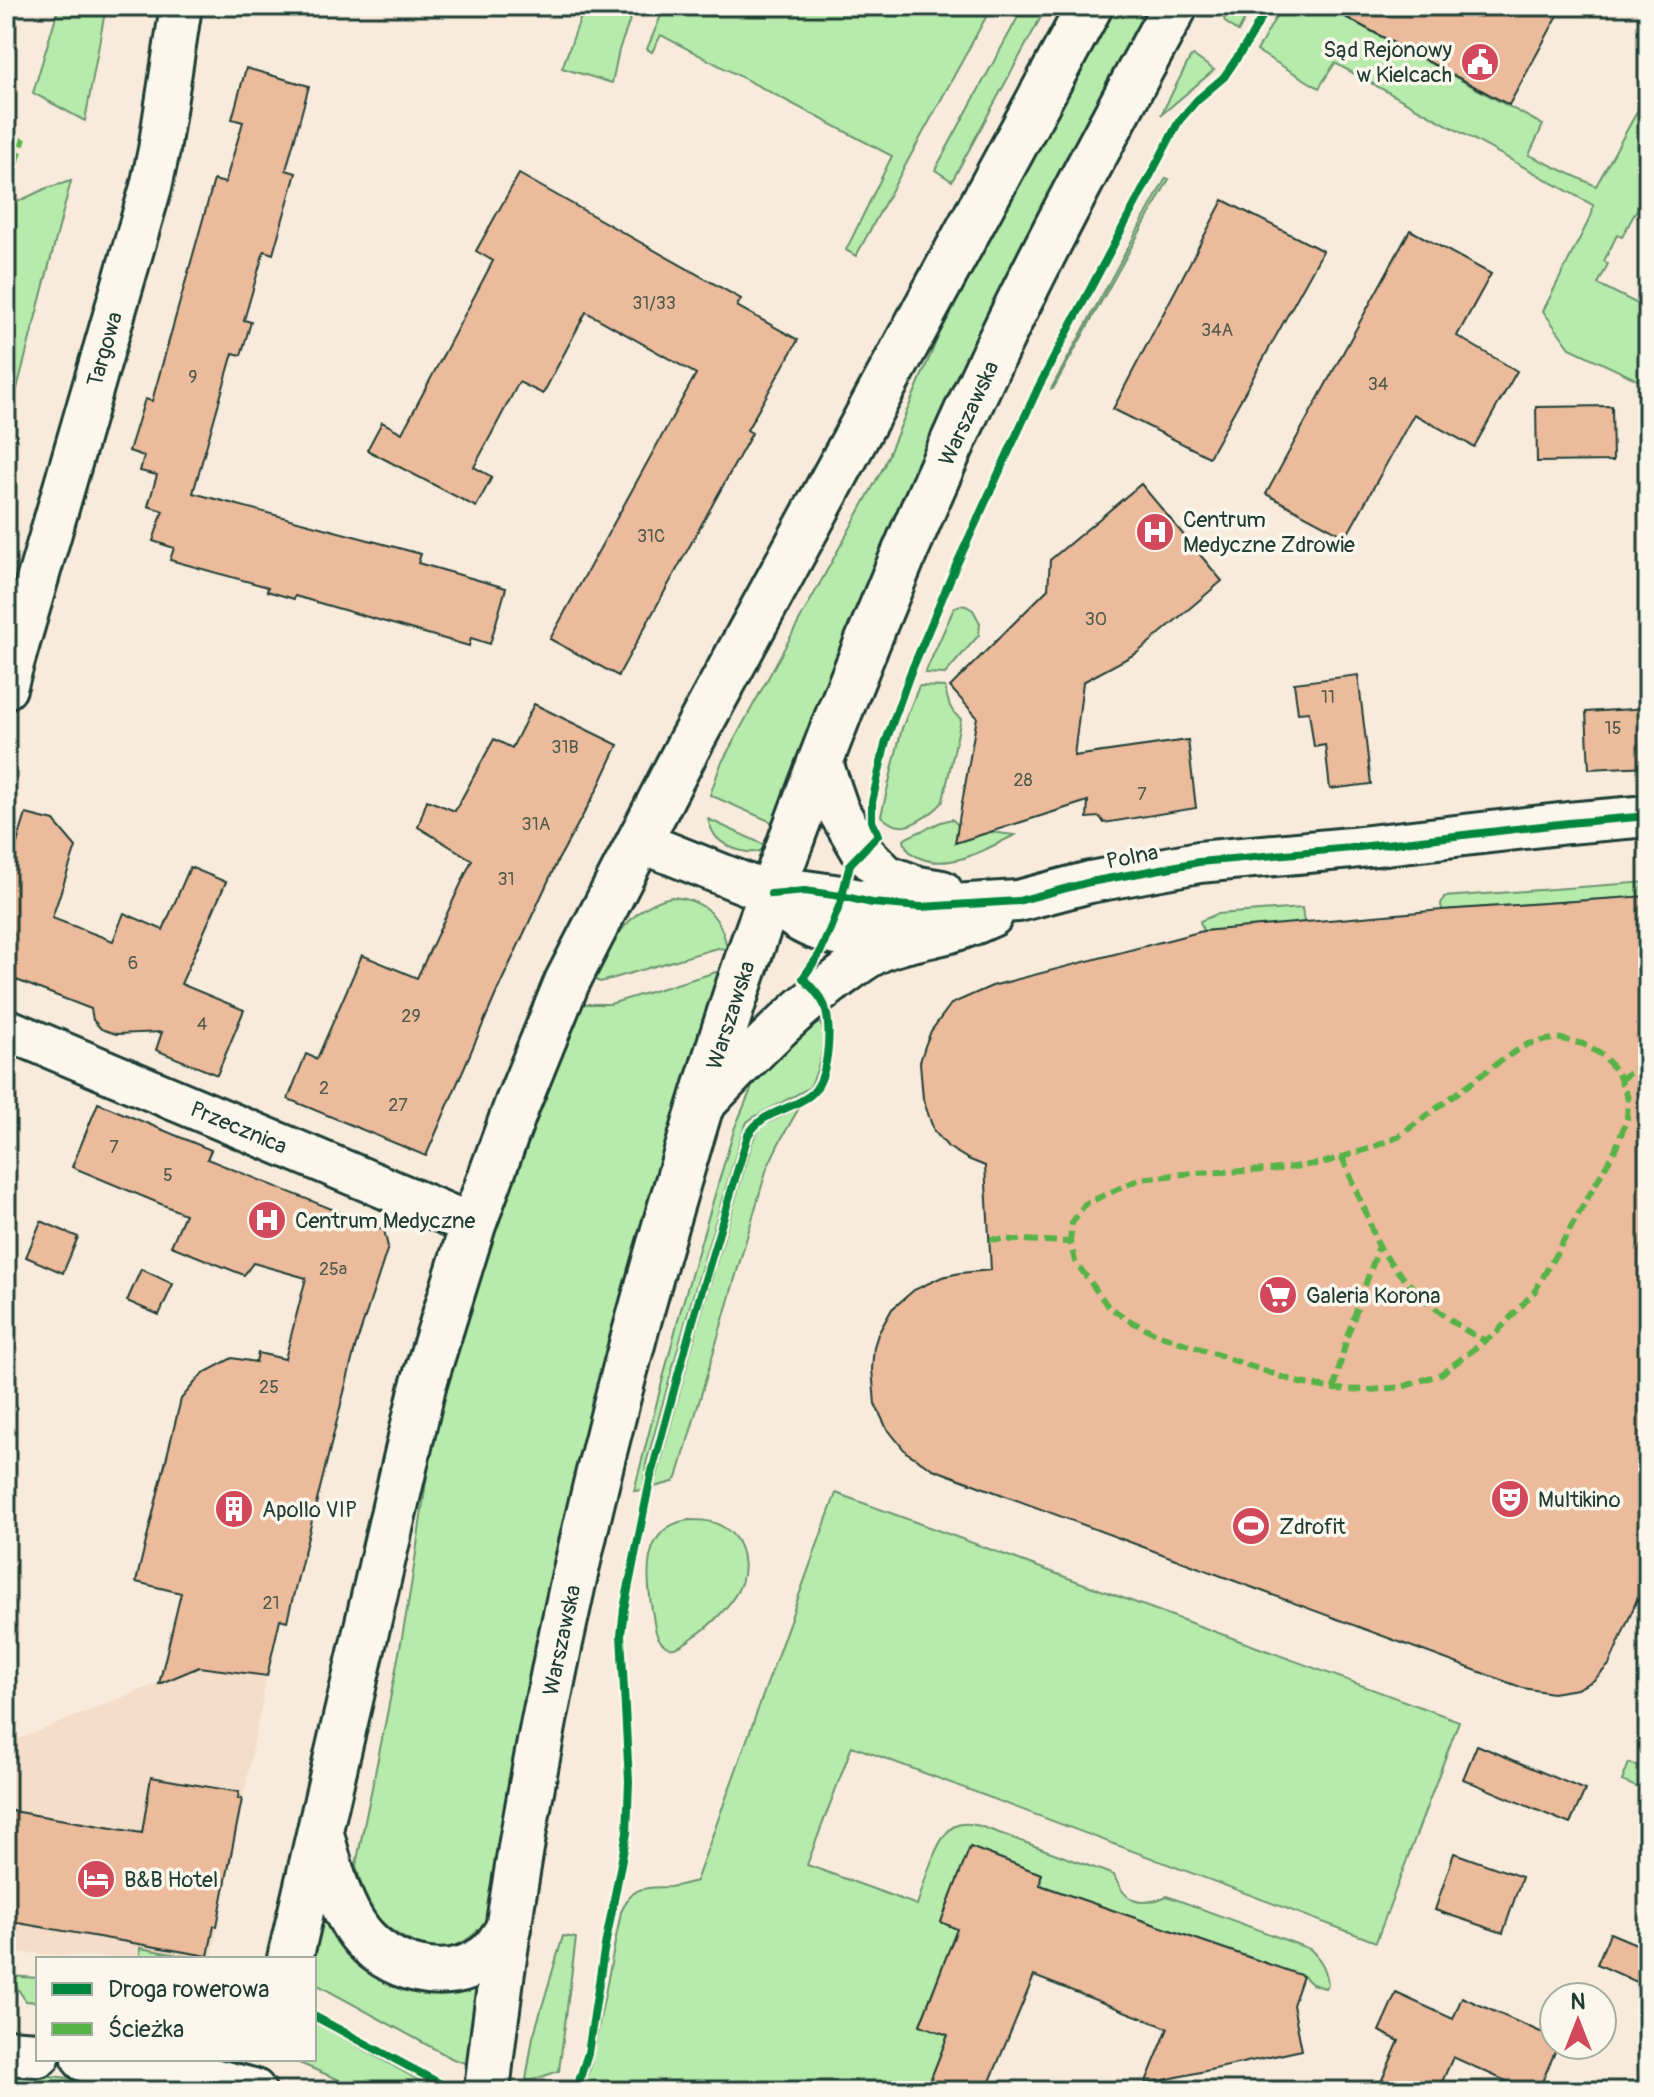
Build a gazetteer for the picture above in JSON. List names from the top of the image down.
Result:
{
  "streets": {
    "main road": ["Warszawska"],
    "street": ["Targowa", "Polna", "Przecznica"]
  },
  "crossings": [
    ["Warszawska", "Polna"]
  ],
  "places": {
    "public building": ["Sąd Rejonowy w Kielcach"],
    "hospital": ["Centrum Medyczne Zdrowie", "Centrum Medyczne"],
    "supermarket": ["Galeria Korona"],
    "theatre": ["Multikino"],
    "building": ["Apollo VIP"],
    "sports": ["Zdrofit"],
    "hotel": ["B&B Hotel"]
  },
  "house_numbers": [
    "31/33",
    "34A",
    "9",
    "34",
    "31C",
    "30",
    "11",
    "15",
    "31B",
    "28",
    "7",
    "31A",
    "31",
    "6",
    "29",
    "4",
    "2",
    "27",
    "7",
    "5",
    "25a",
    "25",
    "21"
  ],
  "legend": ["Droga rowerowa", "Ścieżka"],
  "north": "top"
}
